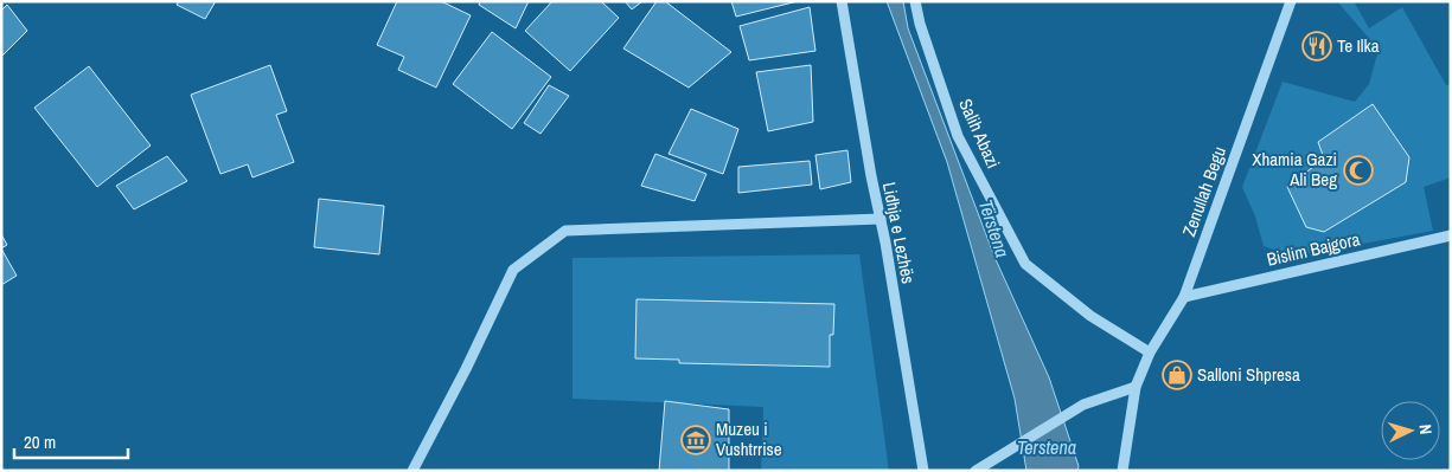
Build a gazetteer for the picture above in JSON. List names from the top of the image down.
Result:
{
  "streets": {
    "street": [
      "Salih Abazi",
      "Zenullah Begu",
      "Lidhja e Lezhës",
      "Bislim Bajgora"
    ]
  },
  "crossings": [
    ["Salih Abazi", "Zenullah Begu"],
    ["Zenullah Begu", "Bislim Bajgora"]
  ],
  "water": ["Tërstena", "Terstena"],
  "places": {
    "restaurant": ["Te Ilka"],
    "mosque": ["Xhamia Gazi Ali Beg"],
    "shop": ["Salloni Shpresa"],
    "museum": ["Muzeu i Vushtrrise"]
  },
  "scale_bar": "20 m",
  "north": "right"
}
